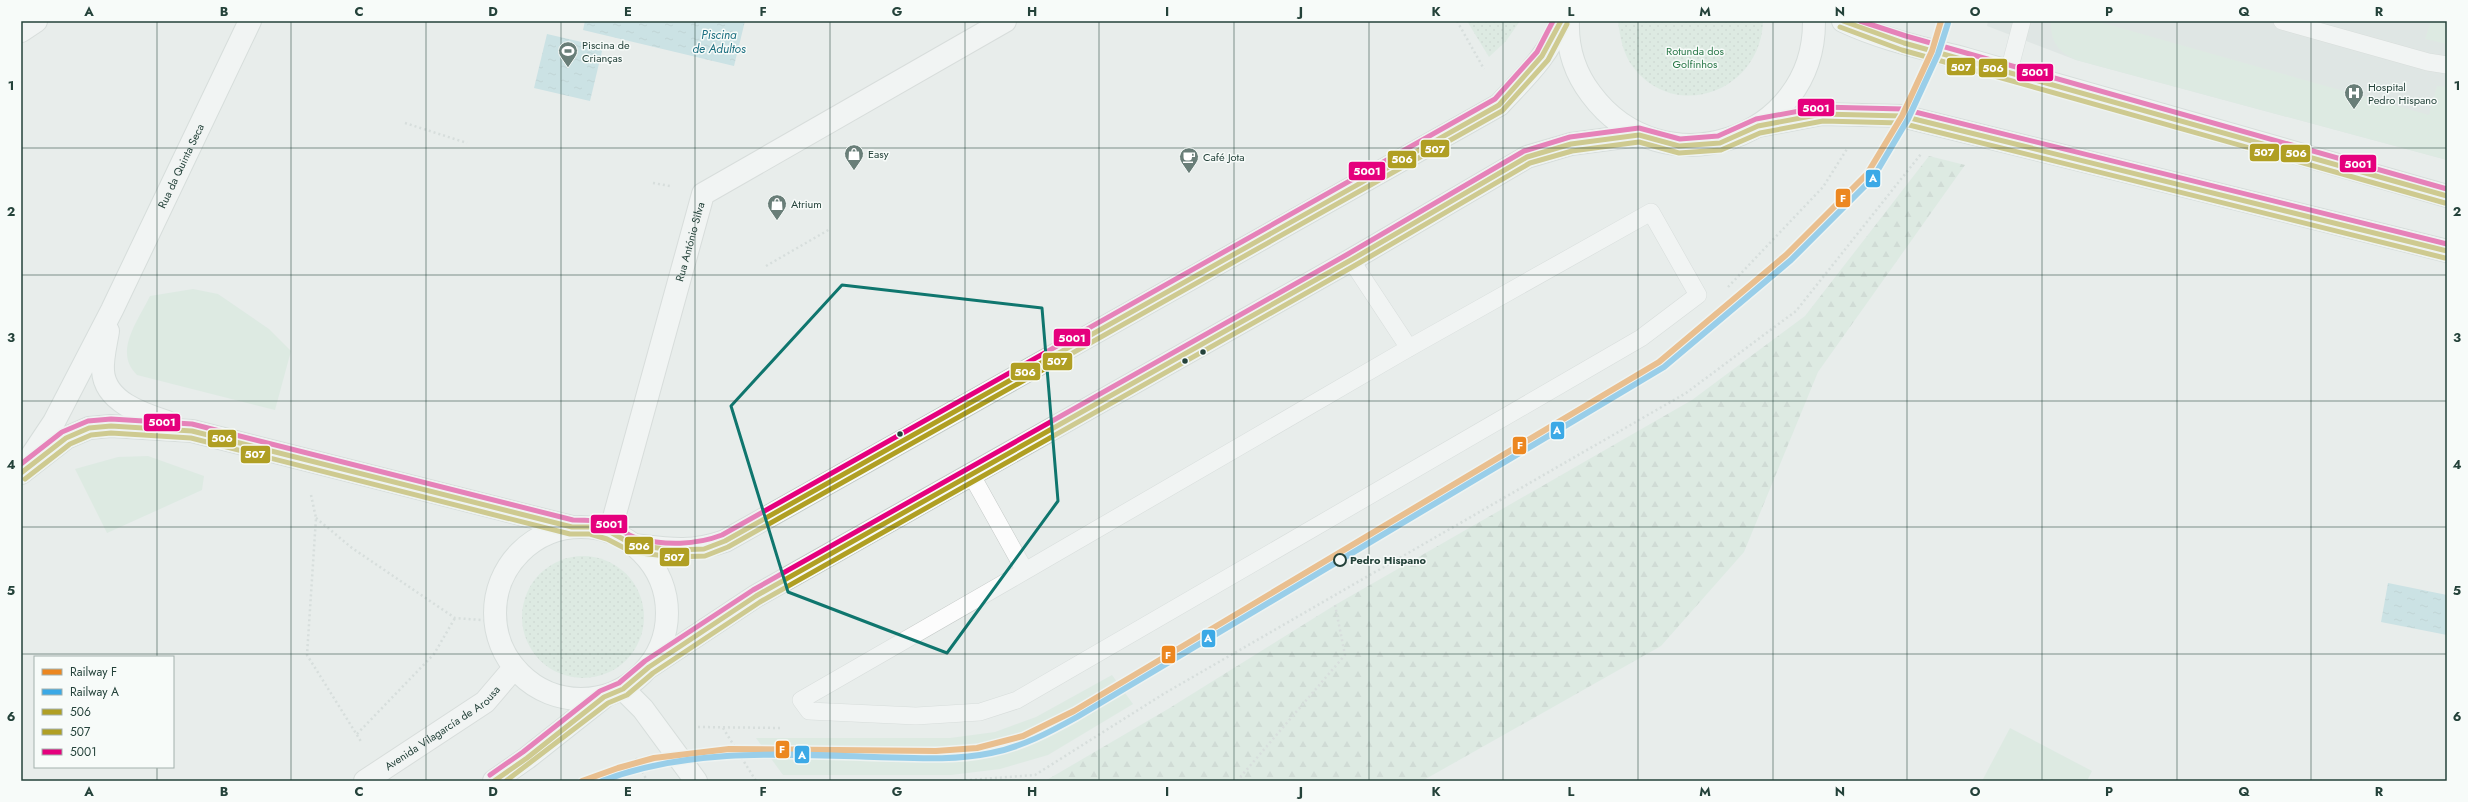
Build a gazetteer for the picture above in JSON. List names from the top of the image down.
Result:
{
  "streets": {
    "main road": ["Rua da Quinta Seca", "Rua António Silva", "Avenida Vilagarcía de Arousa"]
  },
  "water": ["Piscina de Adultos"],
  "parks": ["Rotunda dos Golfinhos"],
  "places": {
    "sports": ["Piscina de Crianças"],
    "hospital": ["Hospital Pedro Hispano"],
    "shop": ["Easy", "Atrium"],
    "cafe": ["Café Jota"],
    "other": ["Pedro Hispano"]
  },
  "lines": [
    "rail line F",
    "transit line 506",
    "transit line 5001",
    "rail line A",
    "transit line 507"
  ],
  "legend": [
    "Railway F",
    "Railway A",
    "506",
    "507",
    "5001"
  ],
  "grid": {
    "columns": [
      "A",
      "B",
      "C",
      "D",
      "E",
      "F",
      "G",
      "H",
      "I",
      "J",
      "K",
      "L",
      "M",
      "N",
      "O",
      "P",
      "Q",
      "R"
    ],
    "rows": [
      "1",
      "2",
      "3",
      "4",
      "5",
      "6"
    ]
  }
}
